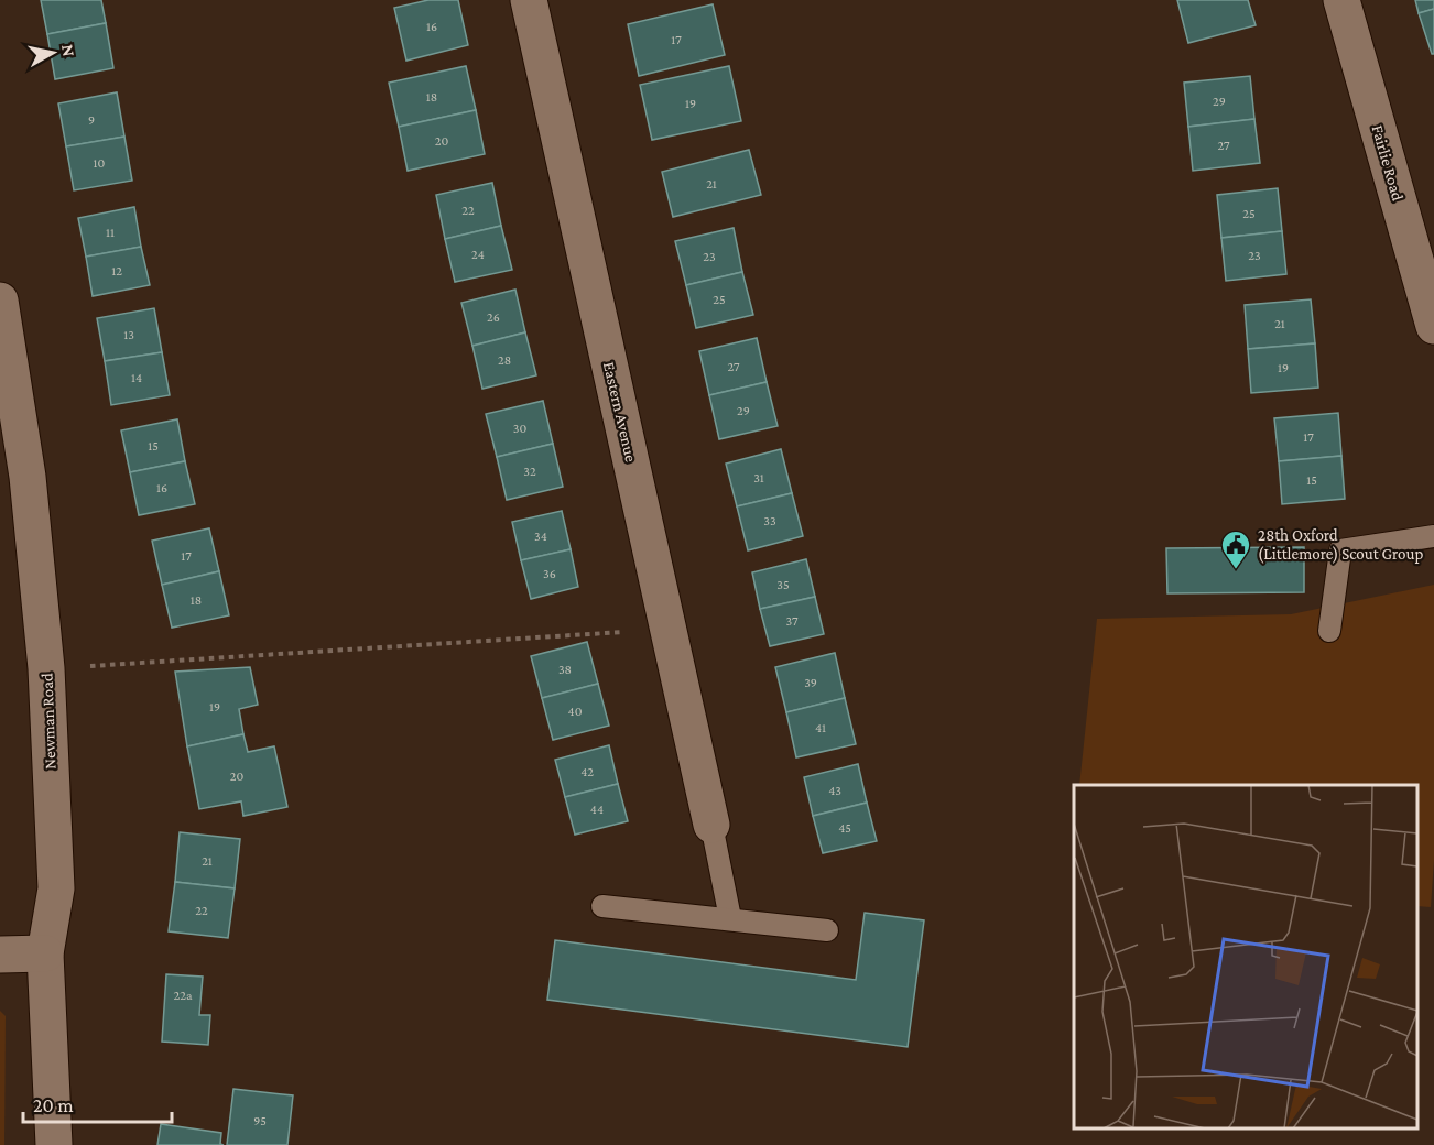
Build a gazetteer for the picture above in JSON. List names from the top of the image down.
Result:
{
  "streets": {
    "street": ["Fairlie Road", "Eastern Avenue", "Newman Road"]
  },
  "places": {
    "public building": ["28th Oxford (Littlemore) Scout Group"]
  },
  "house_numbers": [
    "16",
    "17",
    "18",
    "29",
    "19",
    "9",
    "20",
    "27",
    "10",
    "21",
    "22",
    "25",
    "11",
    "24",
    "23",
    "23",
    "12",
    "25",
    "26",
    "21",
    "13",
    "28",
    "27",
    "19",
    "14",
    "29",
    "30",
    "17",
    "15",
    "32",
    "31",
    "15",
    "16",
    "33",
    "34",
    "17",
    "36",
    "35",
    "18",
    "37",
    "38",
    "39",
    "19",
    "40",
    "41",
    "42",
    "20",
    "43",
    "44",
    "45",
    "21",
    "22",
    "22a",
    "95"
  ],
  "scale_bar": "20 m",
  "north": "right"
}
